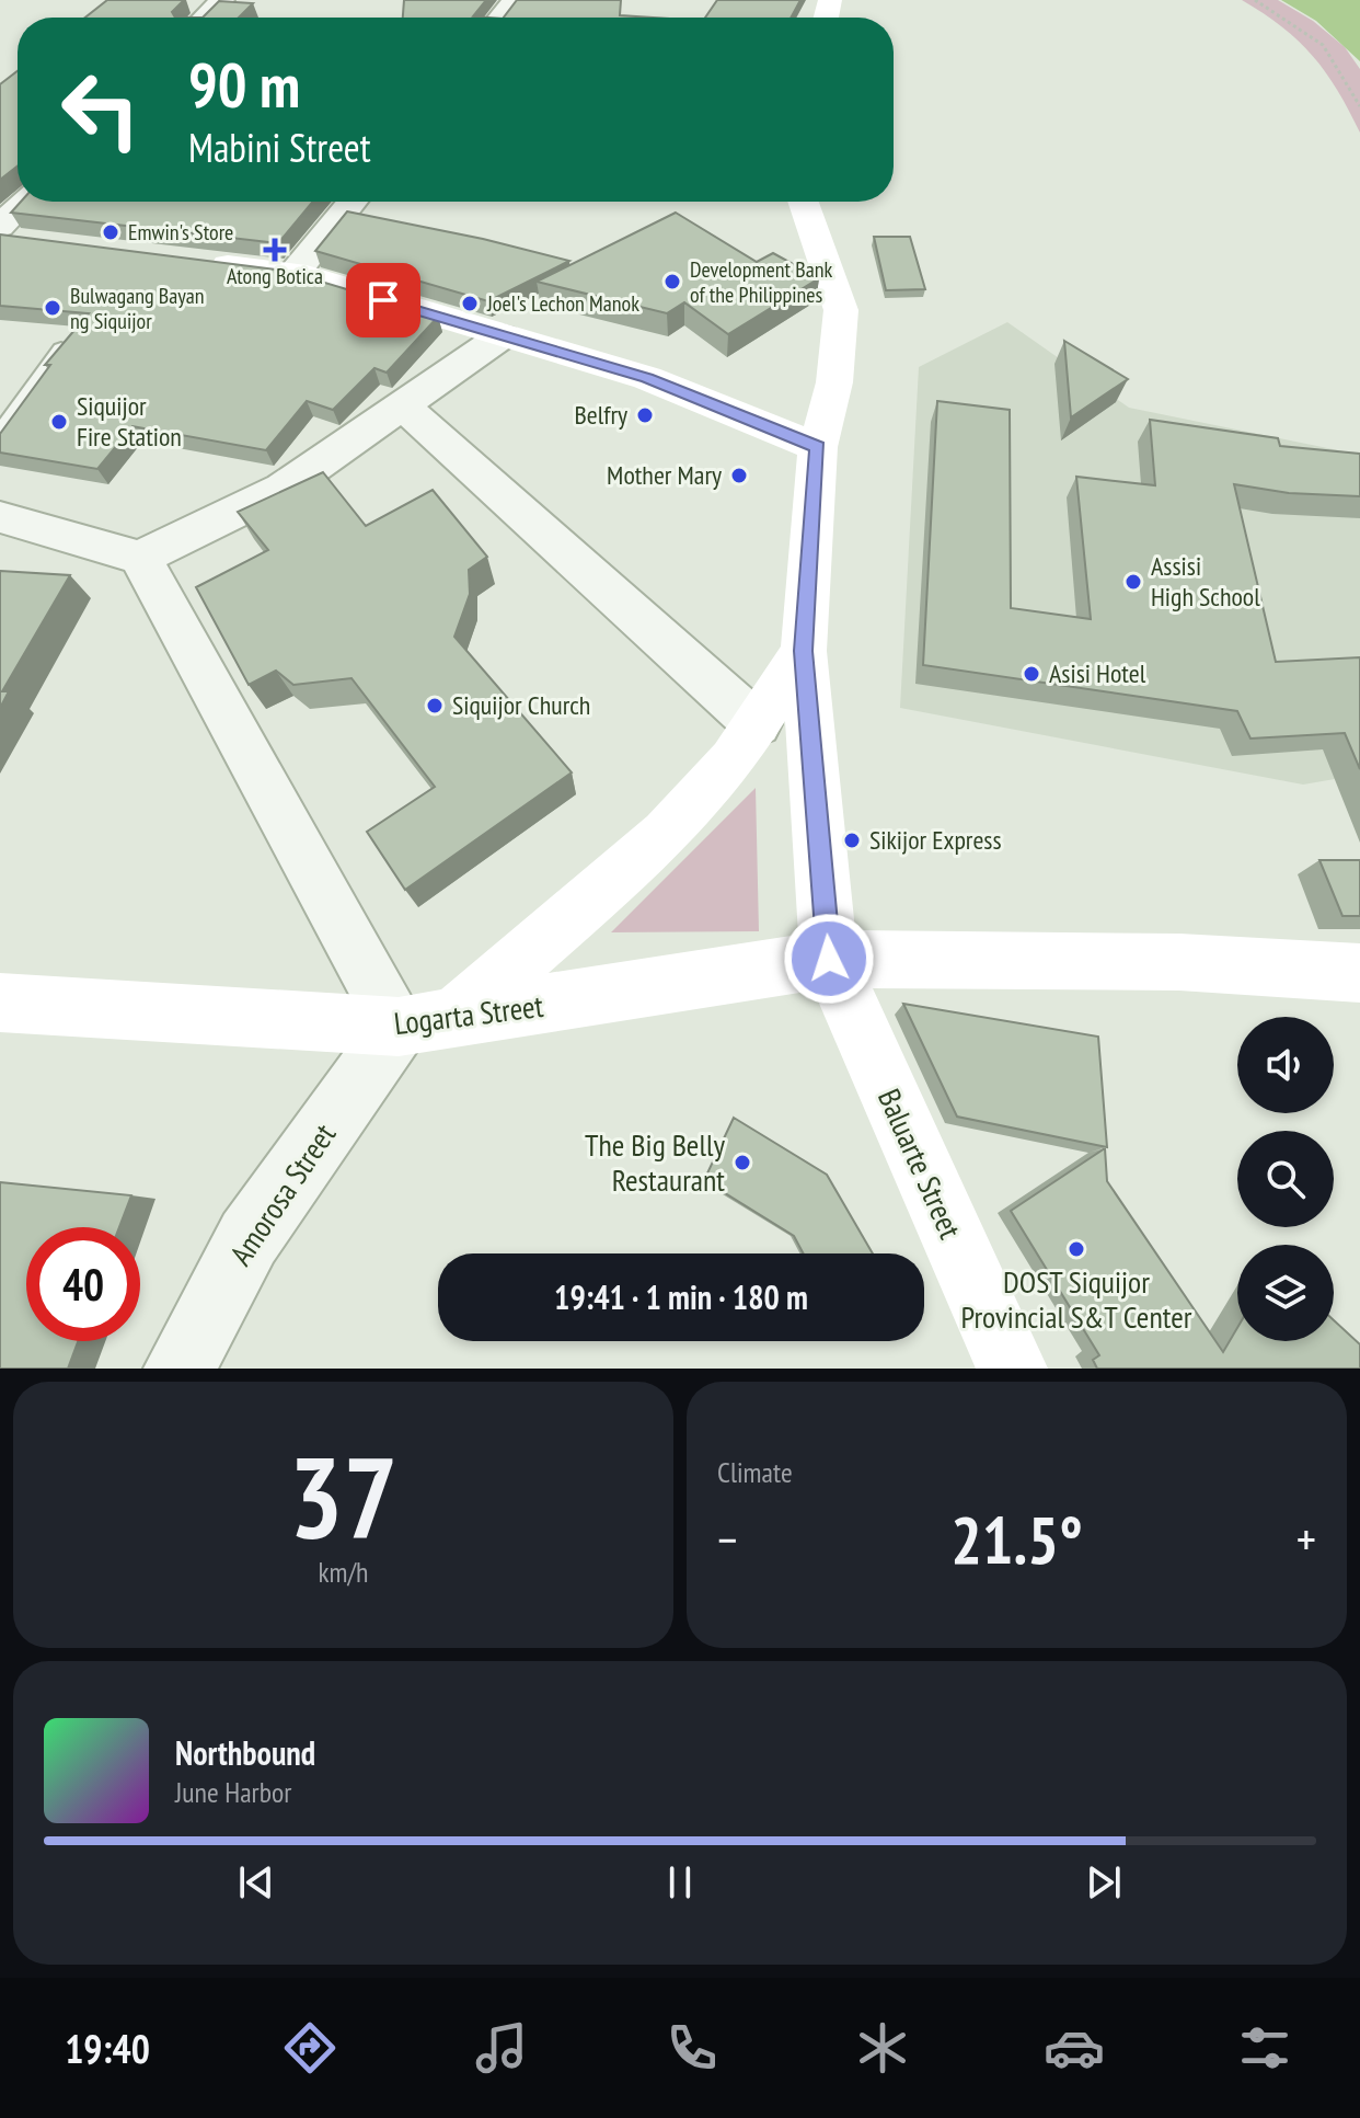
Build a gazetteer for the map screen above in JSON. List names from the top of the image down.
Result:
{
  "streets": {
    "street": ["Logarta Street", "Baluarte Street", "Amorosa Street"]
  },
  "crossings": [
    ["Logarta Street", "Baluarte Street"],
    ["Logarta Street", "Amorosa Street"]
  ],
  "places": {
    "other": [
      "Emwin's Store",
      "Development Bank of the Philippines",
      "Joel's Lechon Manok",
      "Bulwagang Bayan ng Siquijor",
      "Belfry",
      "Siquijor Fire Station",
      "Mother Mary",
      "Assisi High School",
      "Asisi Hotel",
      "Siquijor Church",
      "Sikijor Express",
      "The Big Belly Restaurant",
      "DOST Siquijor Provincial S&T Center"
    ],
    "health": ["Atong Botica"]
  },
  "page": {
    "turn": ["90 m", "Mabini Street"],
    "limit": "40",
    "trip": "19:41 · 1 min · 180 m",
    "tile": [
      ["37", "km/h"],
      "Climate"
    ],
    "heat": ["−", "21.5°", "+"],
    "song": ["Northbound", "June Harbor"],
    "tabs": "19:40"
  }
}
